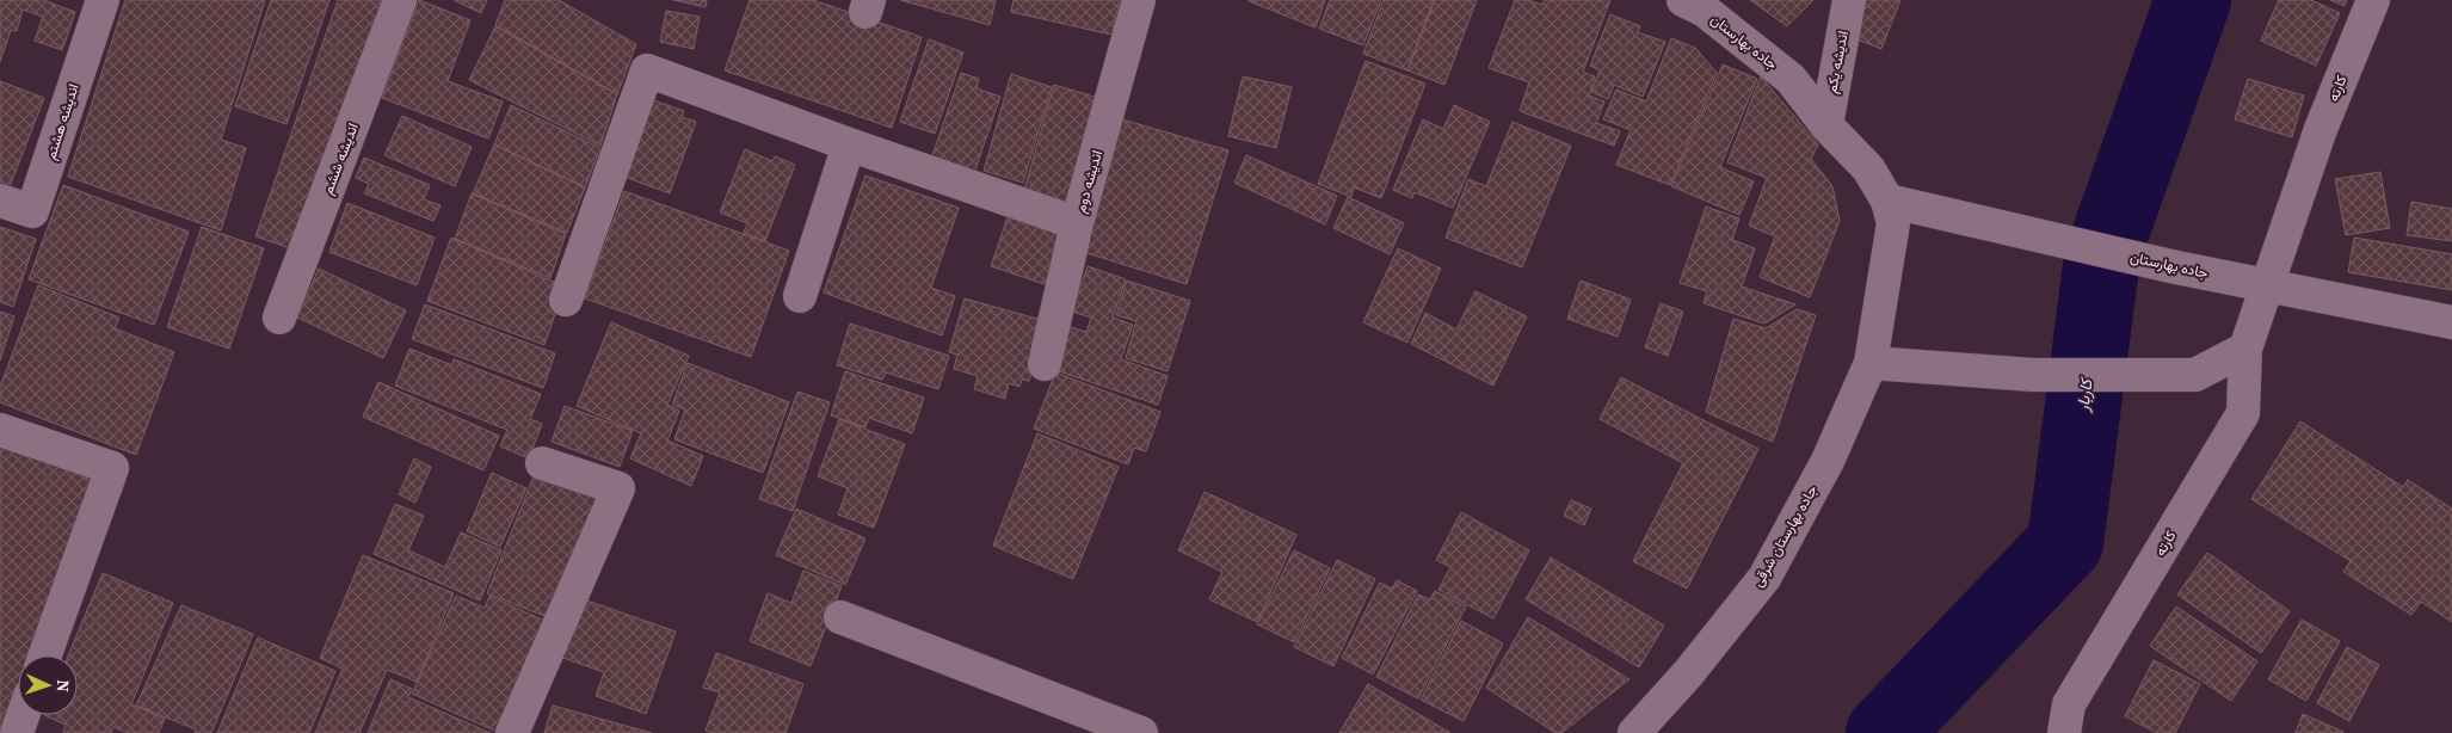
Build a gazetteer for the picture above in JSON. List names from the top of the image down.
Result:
{
  "streets": {
    "street": [
      "جاده بهارستان",
      "اندیشه یکم",
      "کارته",
      "اندیشه هشتم",
      "اندیشه ششم",
      "اندیشه دوم",
      "جاده بهارستان شرقی"
    ]
  },
  "crossings": [
    ["جاده بهارستان", "اندیشه یکم"],
    ["جاده بهارستان", "کارته"],
    ["جاده بهارستان", "جاده بهارستان شرقی"]
  ],
  "water": ["کاربار"],
  "north": "right"
}
